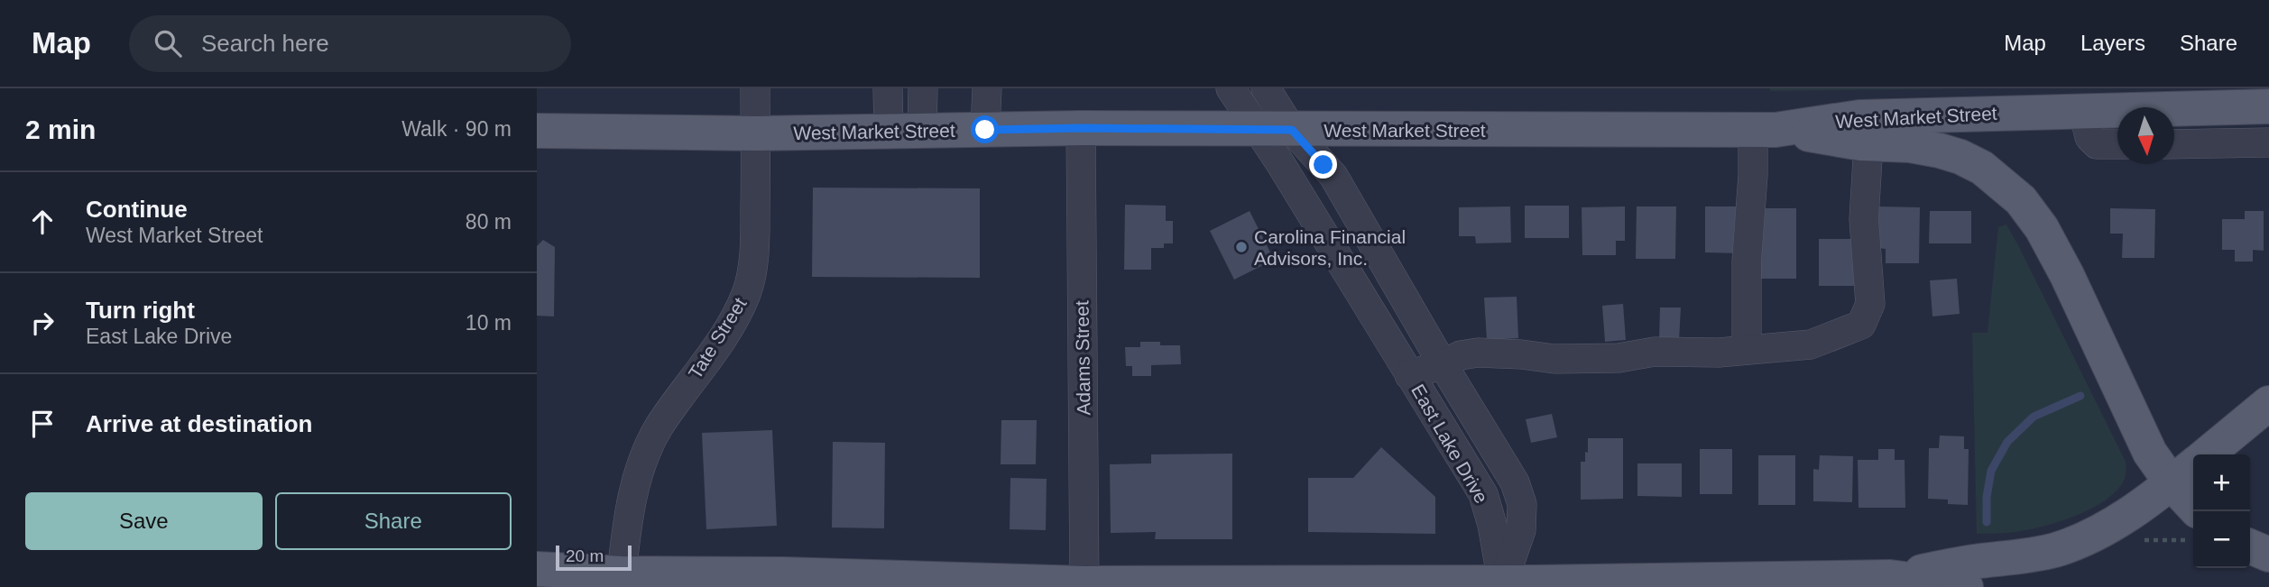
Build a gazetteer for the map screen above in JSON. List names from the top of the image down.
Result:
{
  "streets": {
    "main road": ["West Market Street"],
    "street": ["Tate Street", "Adams Street", "East Lake Drive"]
  },
  "crossings": [
    ["West Market Street", "Tate Street"],
    ["West Market Street", "Adams Street"],
    ["West Market Street", "East Lake Drive"]
  ],
  "places": ["Carolina Financial Advisors, Inc."],
  "scale_bar": "20 m",
  "north": "bottom",
  "page": {
    "header": "Map",
    "search": "Search here",
    "nav": ["Map", "Layers", "Share"],
    "heading": ["2 min", "Walk · 90 m"],
    "list": [
      ["Continue", "West Market Street", "80 m"],
      ["Turn right", "East Lake Drive", "10 m"],
      "Arrive at destination"
    ],
    "map_buttons": ["+", "−"],
    "buttons": ["Save", "Share"],
    "scale": "20 m"
  }
}
